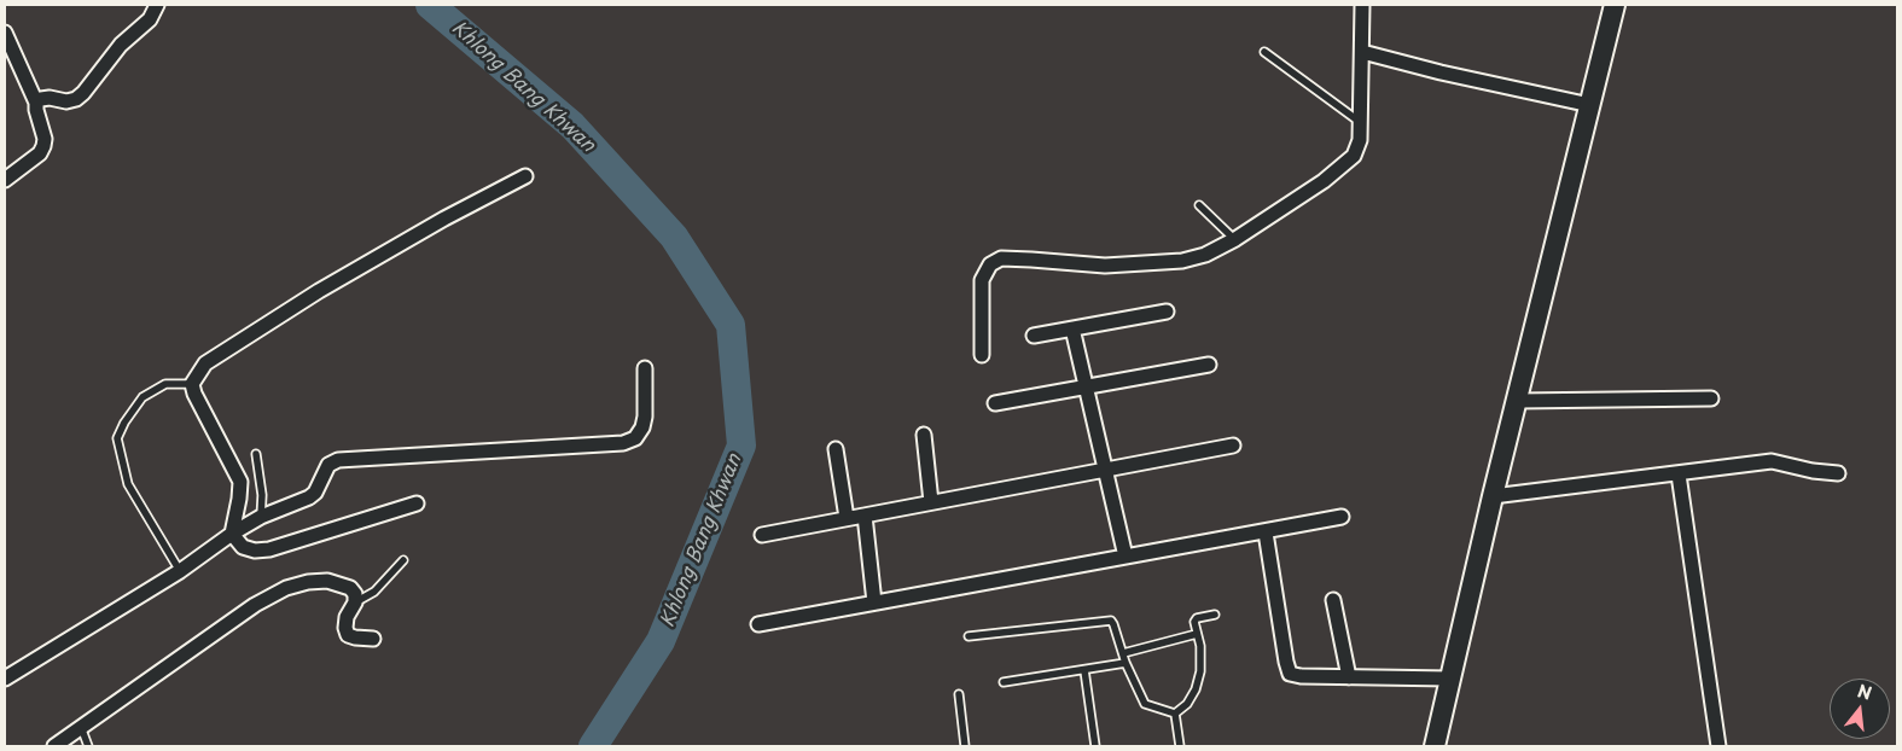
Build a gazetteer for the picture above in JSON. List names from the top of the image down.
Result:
{
  "water": ["Khlong Bang Khwan"],
  "north": "top"
}
